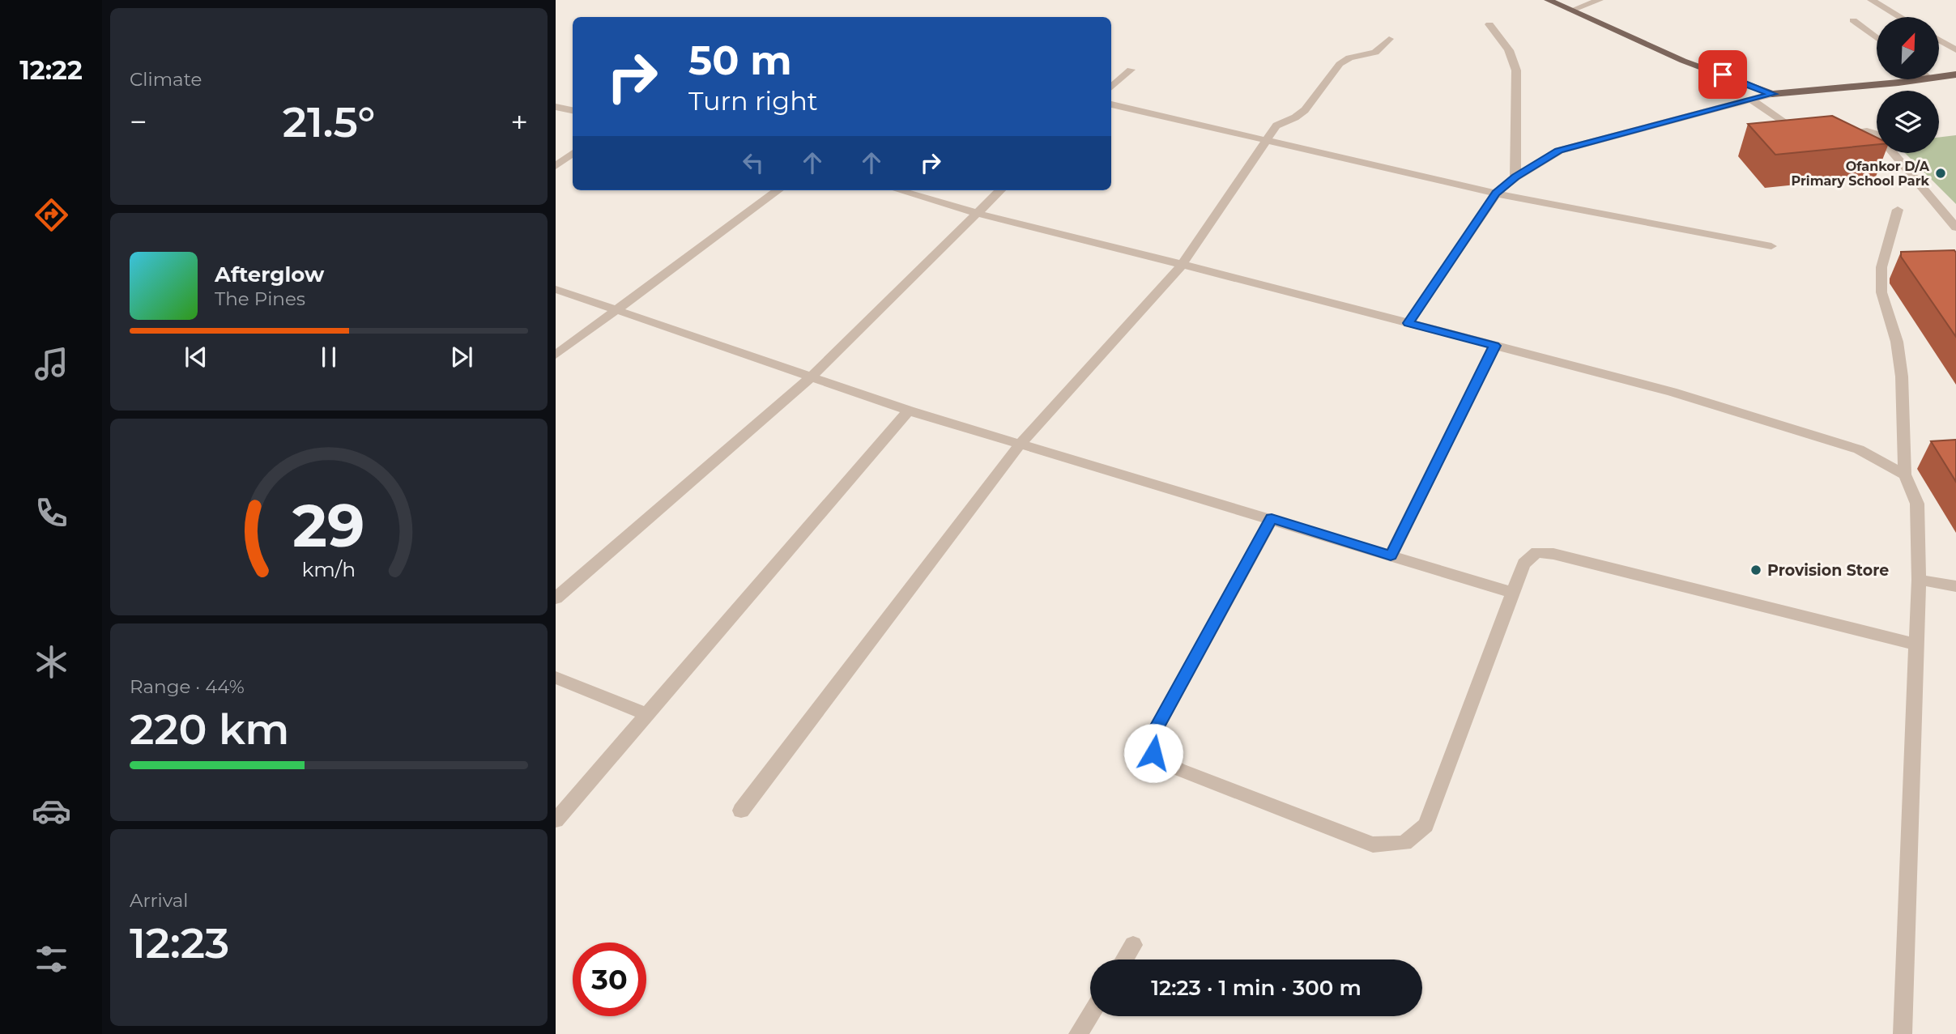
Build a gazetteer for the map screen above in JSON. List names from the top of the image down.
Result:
{
  "places": ["Ofankor D/A Primary School Park", "Provision Store"],
  "north": "top right",
  "page": {
    "tabs": "12:22",
    "tile": [
      "Climate",
      ["Range · 44%", "220 km"],
      ["Arrival", "12:23"]
    ],
    "turn": ["50 m", "Turn right"],
    "heat": ["−", "21.5°", "+"],
    "song": ["Afterglow", "The Pines"],
    "limit": "30",
    "trip": "12:23 · 1 min · 300 m",
    "gauge": ["29", "km/h"]
  }
}
